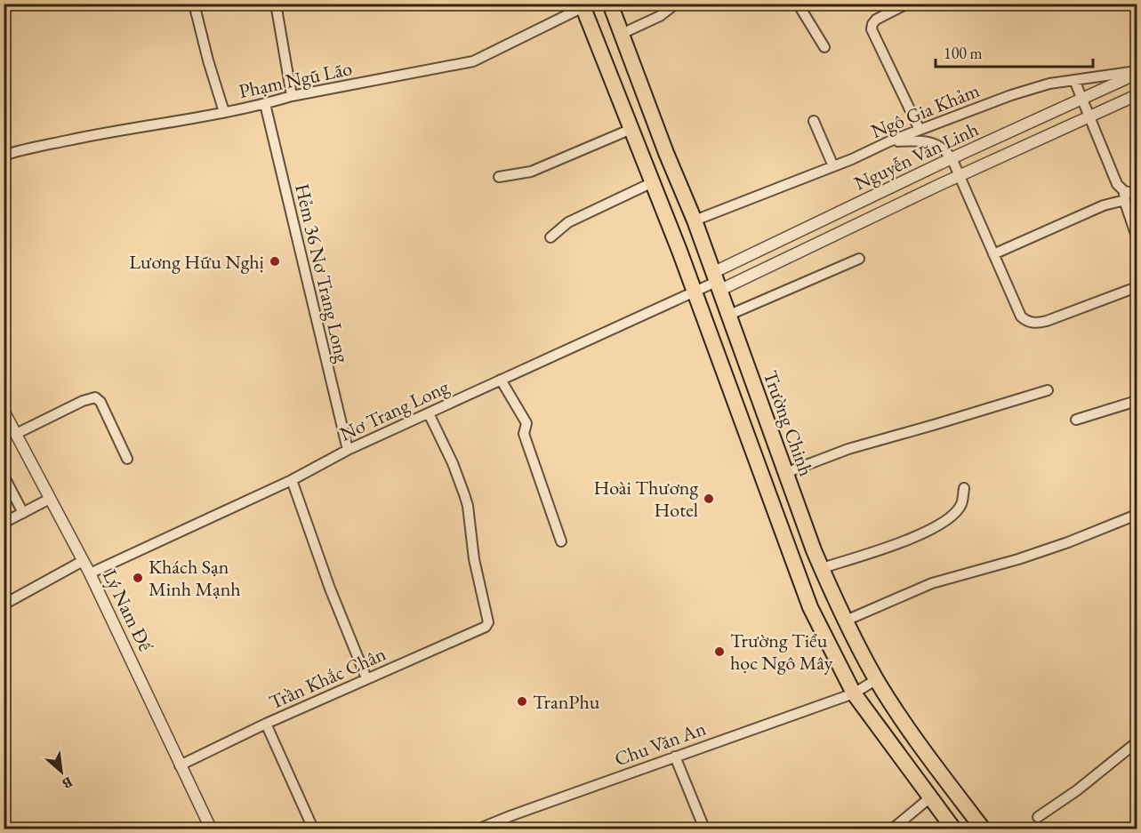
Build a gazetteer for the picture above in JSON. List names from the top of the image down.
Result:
{
  "streets": {
    "main road": ["Trường Chinh"],
    "street": [
      "Phạm Ngũ Lão",
      "Ngô Gia Khảm",
      "Nguyễn Văn Linh",
      "Hẻm 36 Nơ Trang Long",
      "Nơ Trang Long",
      "Lý Nam Đế",
      "Trần Khắc Chân",
      "Chu Văn An"
    ]
  },
  "crossings": [
    ["Phạm Ngũ Lão", "Hẻm 36 Nơ Trang Long"],
    ["Ngô Gia Khảm", "Nguyễn Văn Linh"],
    ["Ngô Gia Khảm", "Trường Chinh"],
    ["Nguyễn Văn Linh", "Nơ Trang Long"],
    ["Nguyễn Văn Linh", "Trường Chinh"],
    ["Hẻm 36 Nơ Trang Long", "Nơ Trang Long"],
    ["Nơ Trang Long", "Trường Chinh"],
    ["Nơ Trang Long", "Lý Nam Đế"],
    ["Nơ Trang Long", "Trần Khắc Chân"],
    ["Trường Chinh", "Chu Văn An"],
    ["Lý Nam Đế", "Trần Khắc Chân"]
  ],
  "places": [
    "Lương Hữu Nghị",
    "Hoài Thương Hotel",
    "Khách Sạn Minh Mạnh",
    "Trường Tiểu học Ngô Mây",
    "TranPhu"
  ],
  "scale_bar": "100 m",
  "north": "bottom right"
}
